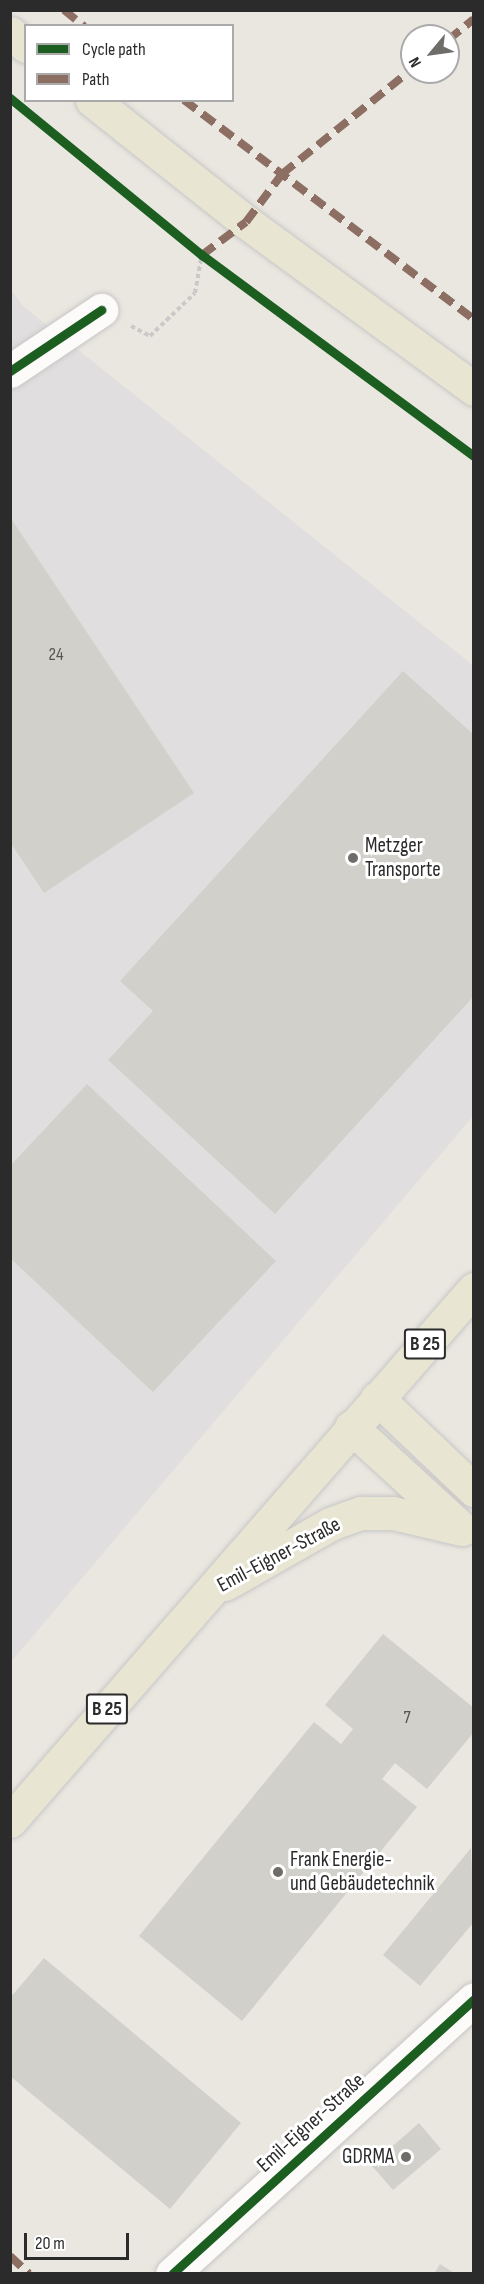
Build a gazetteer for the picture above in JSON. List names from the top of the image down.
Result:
{
  "streets": {
    "main road": ["B 25", "Emil-Eigner-Straße"]
  },
  "crossings": [
    ["B 25", "Emil-Eigner-Straße"]
  ],
  "places": ["Metzger Transporte", "Frank Energie- und Gebäudetechnik", "GDRMA"],
  "house_numbers": ["24", "7"],
  "legend": ["Cycle path", "Path"],
  "scale_bar": "20 m",
  "north": "bottom left"
}
